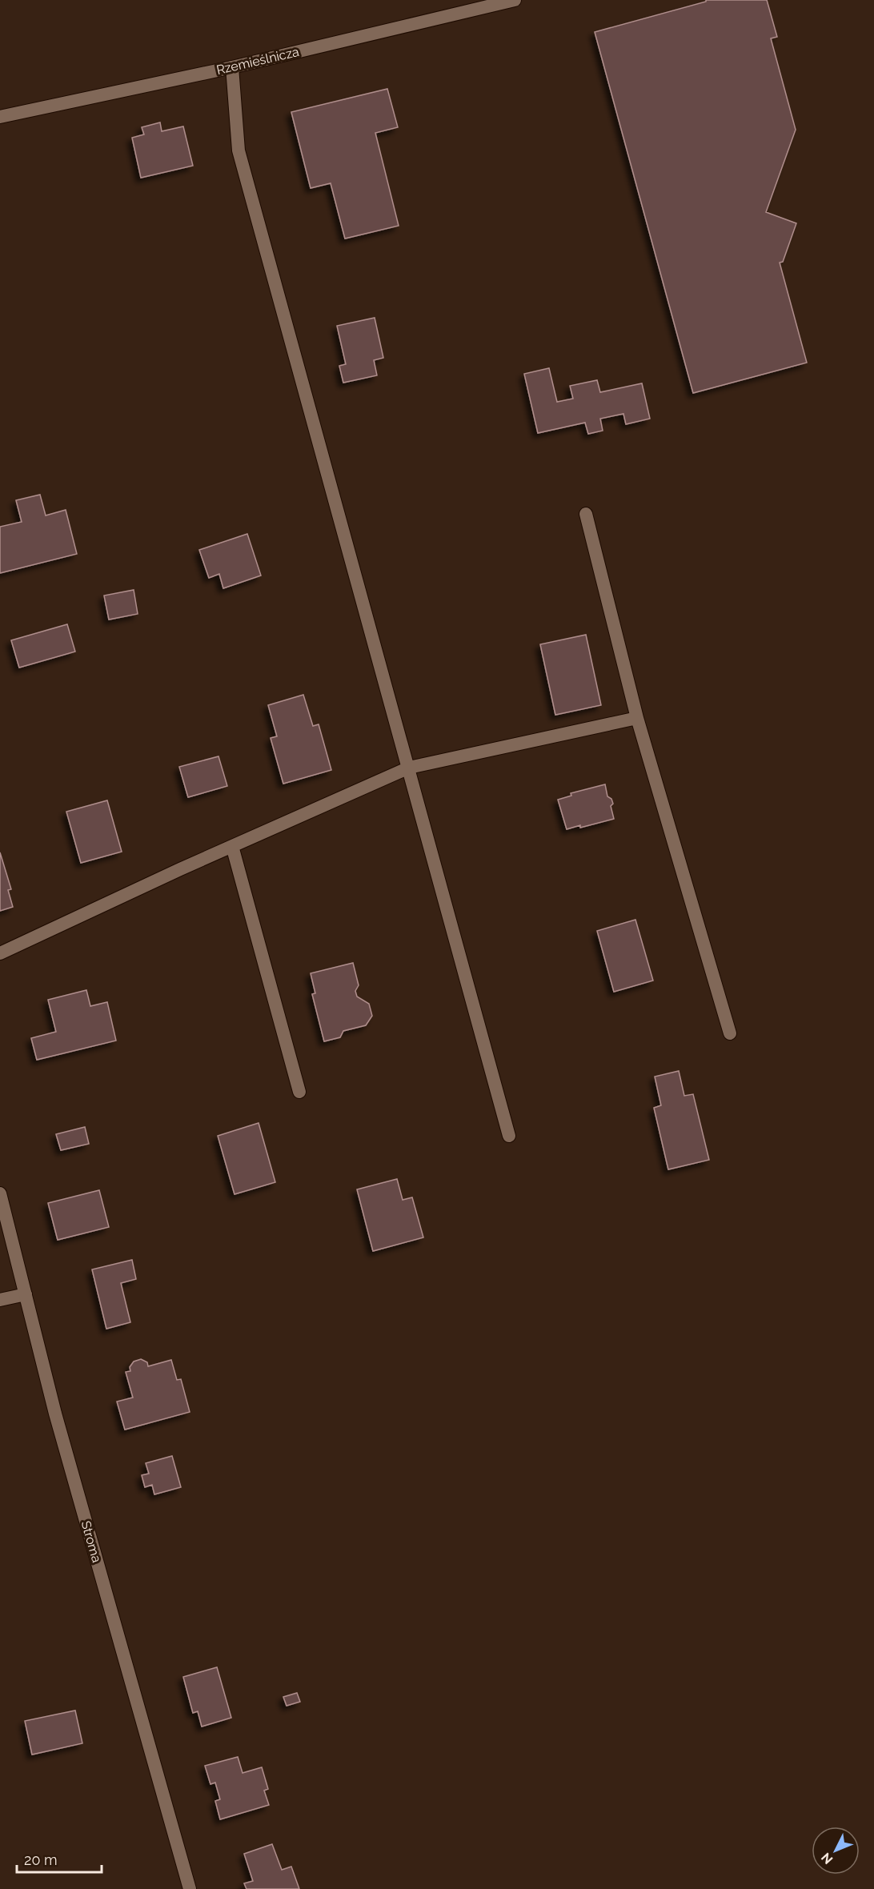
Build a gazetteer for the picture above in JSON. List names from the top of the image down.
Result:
{
  "streets": {
    "street": ["Rzemieślnicza", "Stroma"]
  },
  "scale_bar": "20 m",
  "north": "bottom left"
}
